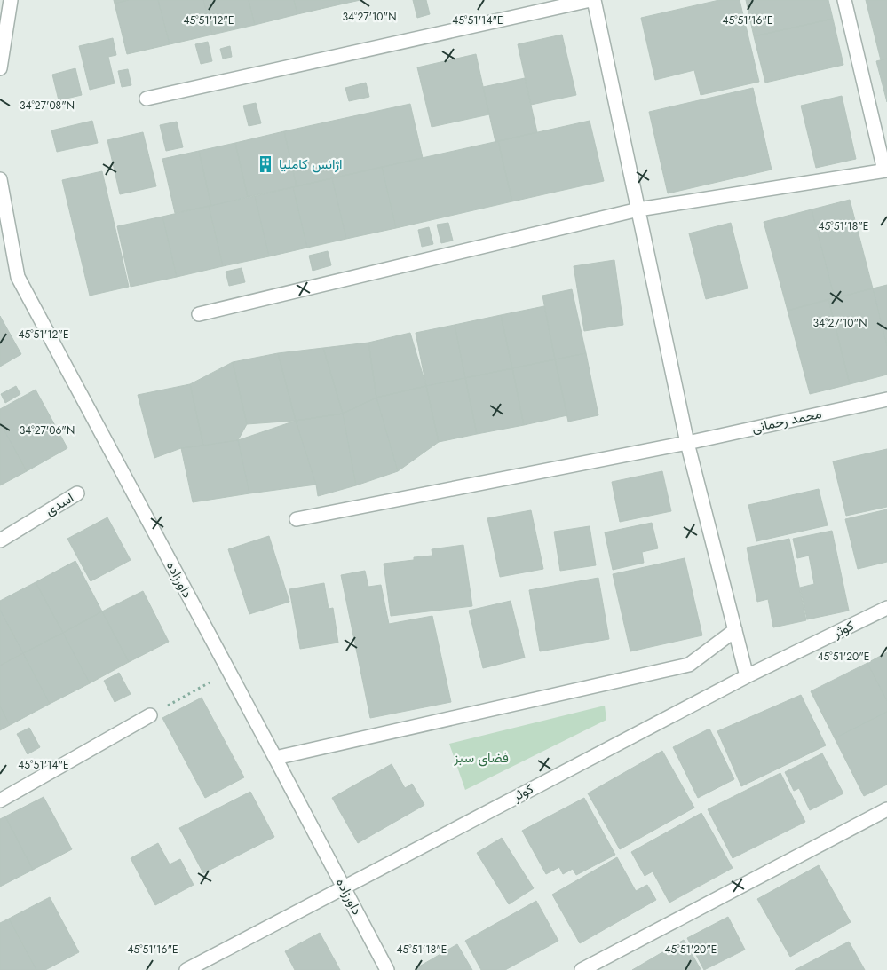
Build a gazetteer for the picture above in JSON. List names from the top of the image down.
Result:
{
  "streets": {
    "street": [
      "محمد رحمانی",
      "اسدی",
      "داورزاده",
      "کوثر"
    ]
  },
  "crossings": [
    ["داورزاده", "کوثر"]
  ],
  "parks": ["فضای سبز"],
  "places": {
    "building": ["اژانس کاملیا"]
  },
  "coordinates": [
    "34°27'10\"N",
    "45°51'12\"E",
    "45°51'14\"E",
    "45°51'16\"E",
    "34°27'08\"N",
    "45°51'18\"E",
    "34°27'06\"N",
    "45°51'20\"E"
  ]
}
